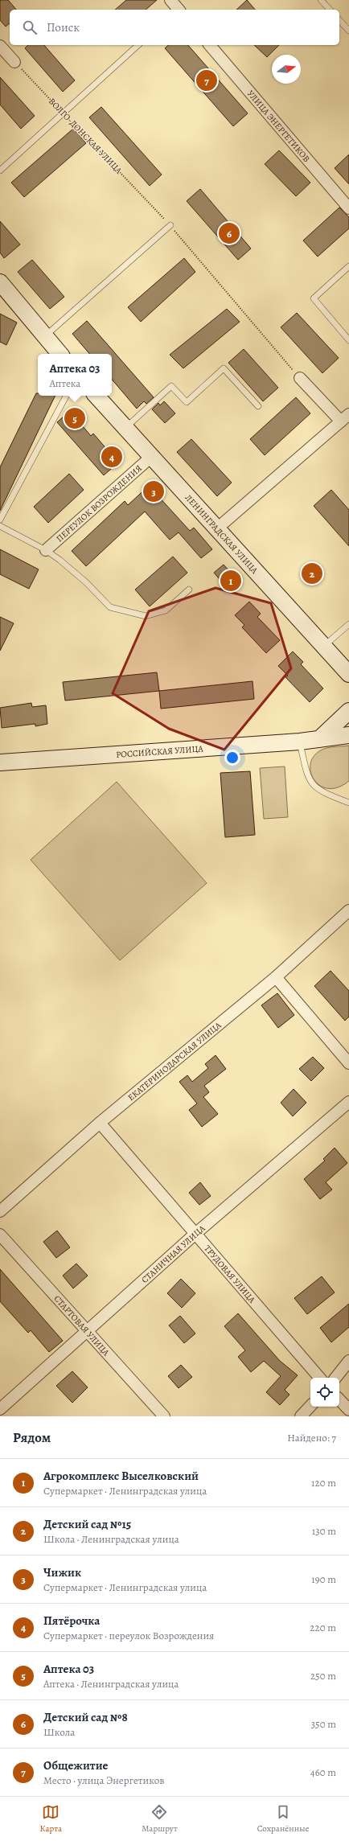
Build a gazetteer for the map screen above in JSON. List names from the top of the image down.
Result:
{
  "streets": {
    "street": [
      "УЛИЦА ЭНЕРГЕТИКОВ",
      "ПЕРЕУЛОК ВОЗРОЖДЕНИЯ",
      "ЛЕНИНГРАДСКАЯ УЛИЦА",
      "РОССИЙСКАЯ УЛИЦА",
      "ЕКАТЕРИНОДАРСКАЯ УЛИЦА",
      "СТАНИЧНАЯ УЛИЦА",
      "ТРУДОВАЯ УЛИЦА",
      "СТАРТОВАЯ УЛИЦА"
    ],
    "path": ["ВОЛГО-ДОНСКАЯ УЛИЦА"]
  },
  "crossings": [
    ["ПЕРЕУЛОК ВОЗРОЖДЕНИЯ", "ЛЕНИНГРАДСКАЯ УЛИЦА"],
    ["ЕКАТЕРИНОДАРСКАЯ УЛИЦА", "ТРУДОВАЯ УЛИЦА"],
    ["СТАНИЧНАЯ УЛИЦА", "ТРУДОВАЯ УЛИЦА"],
    ["СТАНИЧНАЯ УЛИЦА", "СТАРТОВАЯ УЛИЦА"]
  ],
  "north": "right",
  "page": {
    "search": "Поиск",
    "pins": [
      "7",
      "6",
      "5",
      "4",
      "3",
      "2",
      "1"
    ],
    "popup": ["Аптека 03", "Аптека"],
    "heading": ["Рядом", "Найдено: 7"],
    "list": [
      {
        "mark": "1",
        "name": "Агрокомплекс Выселковский",
        "note": "Супермаркет · Ленинградская улица",
        "value": "120 m"
      },
      {
        "mark": "2",
        "name": "Детский сад №15",
        "note": "Школа · Ленинградская улица",
        "value": "130 m"
      },
      {
        "mark": "3",
        "name": "Чижик",
        "note": "Супермаркет · Ленинградская улица",
        "value": "190 m"
      },
      {
        "mark": "4",
        "name": "Пятёрочка",
        "note": "Супермаркет · переулок Возрождения",
        "value": "220 m"
      },
      {
        "mark": "5",
        "name": "Аптека 03",
        "note": "Аптека · Ленинградская улица",
        "value": "250 m"
      },
      {
        "mark": "6",
        "name": "Детский сад №8",
        "note": "Школа",
        "value": "350 m"
      },
      {
        "mark": "7",
        "name": "Общежитие",
        "note": "Место · улица Энергетиков",
        "value": "460 m"
      }
    ],
    "nav": ["Карта", "Маршрут", "Сохранённые"]
  }
}
